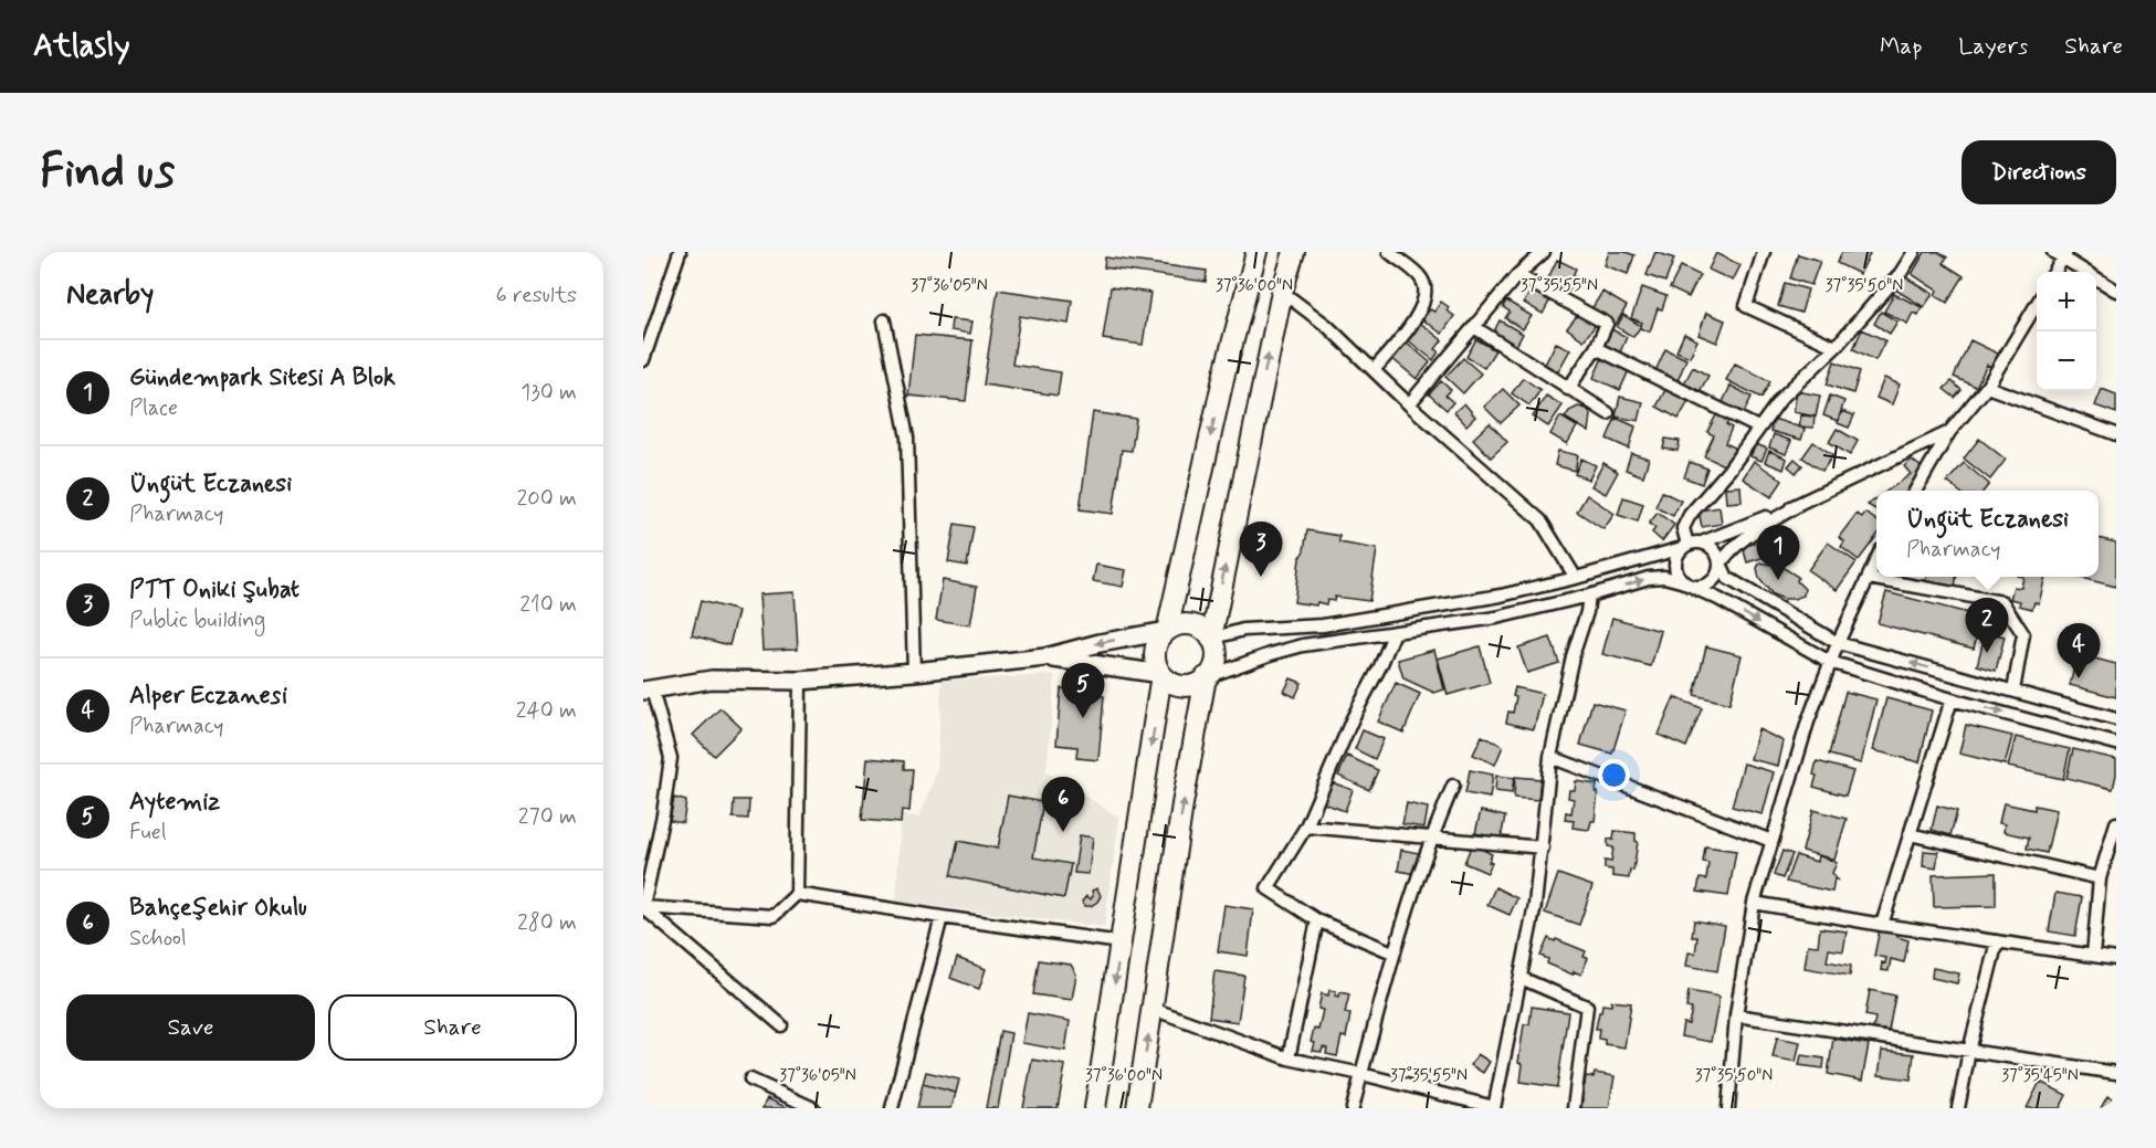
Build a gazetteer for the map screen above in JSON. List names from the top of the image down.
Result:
{
  "page": {
    "header": "Atlasly",
    "nav": ["Map", "Layers", "Share"],
    "buttons": [
      "Directions",
      ["Save", "Share"]
    ],
    "title": "Find us",
    "heading": ["Nearby", "6 results"],
    "map_buttons": ["+", "−"],
    "list": [
      {
        "mark": "1",
        "name": "Gündempark Sitesi A Blok",
        "note": "Place",
        "value": "130 m"
      },
      {
        "mark": "2",
        "name": "Üngüt Eczanesi",
        "note": "Pharmacy",
        "value": "200 m"
      },
      {
        "mark": "3",
        "name": "PTT Oniki Şubat",
        "note": "Public building",
        "value": "210 m"
      },
      {
        "mark": "4",
        "name": "Alper Eczanesi",
        "note": "Pharmacy",
        "value": "240 m"
      },
      {
        "mark": "5",
        "name": "Aytemiz",
        "note": "Fuel",
        "value": "270 m"
      },
      {
        "mark": "6",
        "name": "Bahçeşehir Okulu",
        "note": "School",
        "value": "280 m"
      }
    ],
    "popup": ["Üngüt Eczanesi", "Pharmacy"],
    "pins": [
      "3",
      "1",
      "2",
      "4",
      "5",
      "6"
    ]
  },
  "coordinates": [
    "37°36'05\"N",
    "37°36'00\"N",
    "37°35'55\"N",
    "37°35'50\"N",
    "37°35'45\"N"
  ]
}
